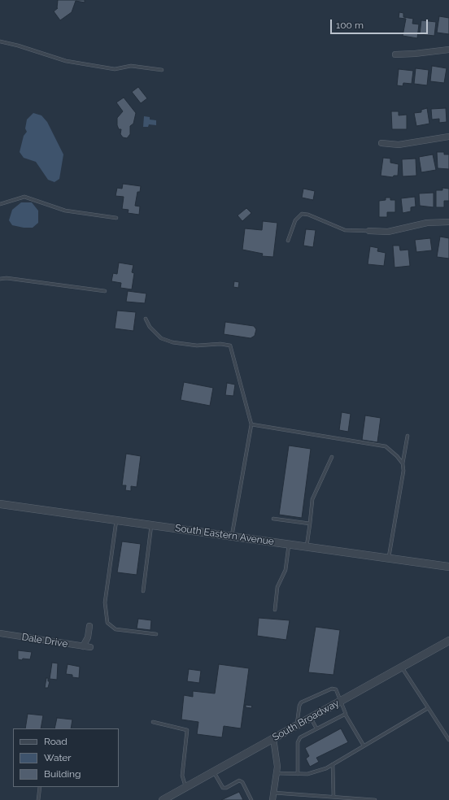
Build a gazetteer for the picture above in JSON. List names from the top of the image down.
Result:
{
  "streets": {
    "street": ["South Eastern Avenue", "Dale Drive", "South Broadway"]
  },
  "legend": ["Road", "Water", "Building"],
  "scale_bar": "100 m"
}
